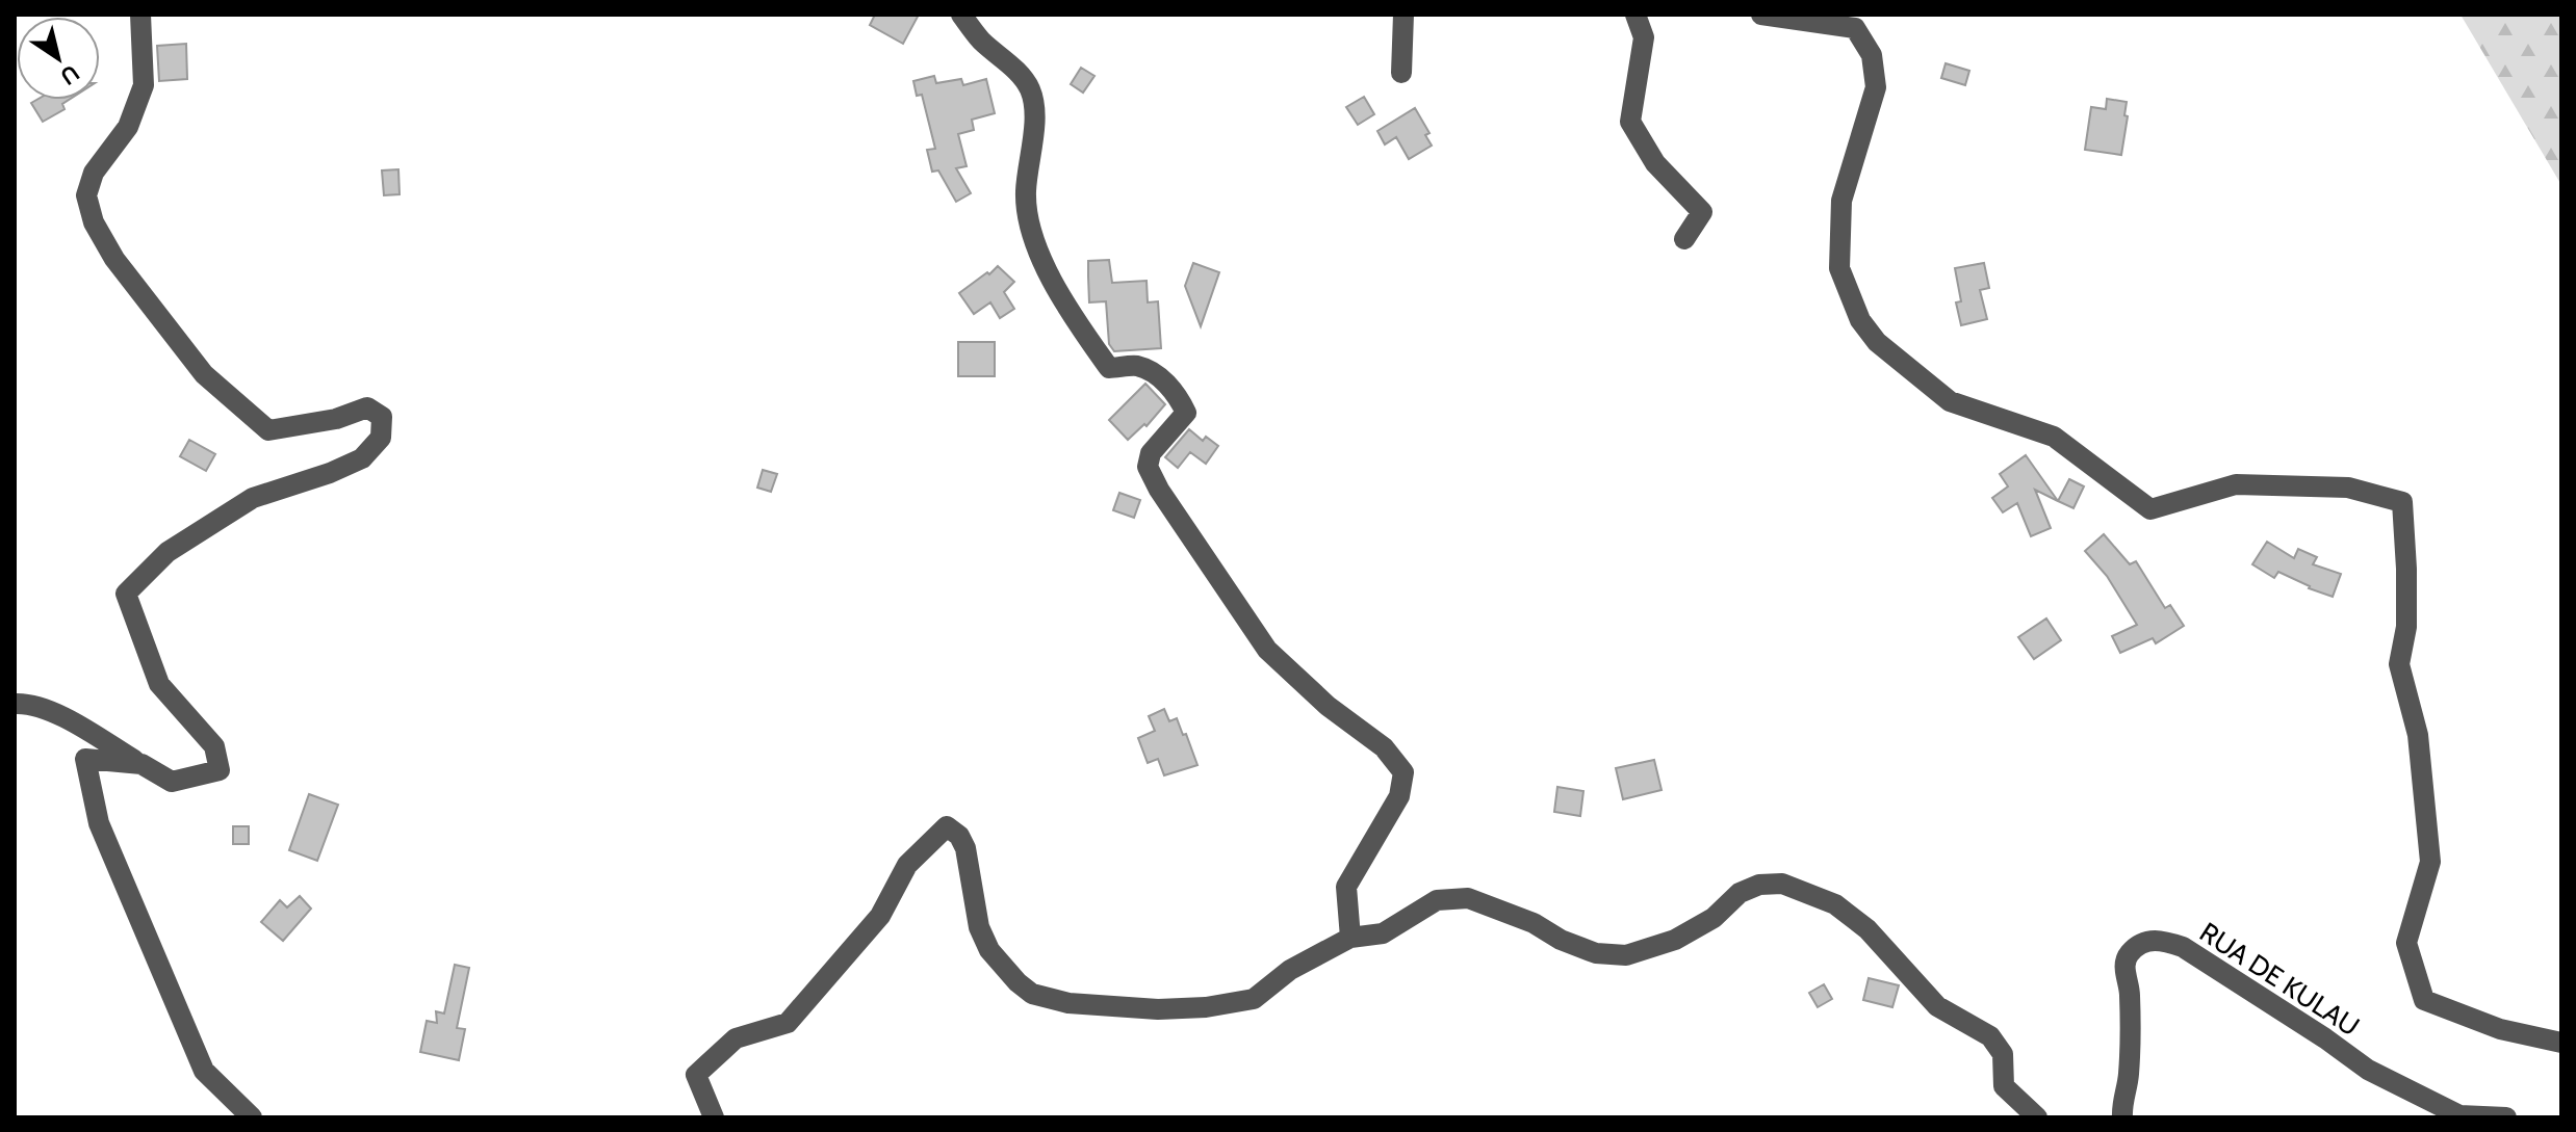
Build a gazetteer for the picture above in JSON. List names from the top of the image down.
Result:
{
  "streets": {
    "street": ["RUA DE KULAU"]
  },
  "north": "bottom right"
}
